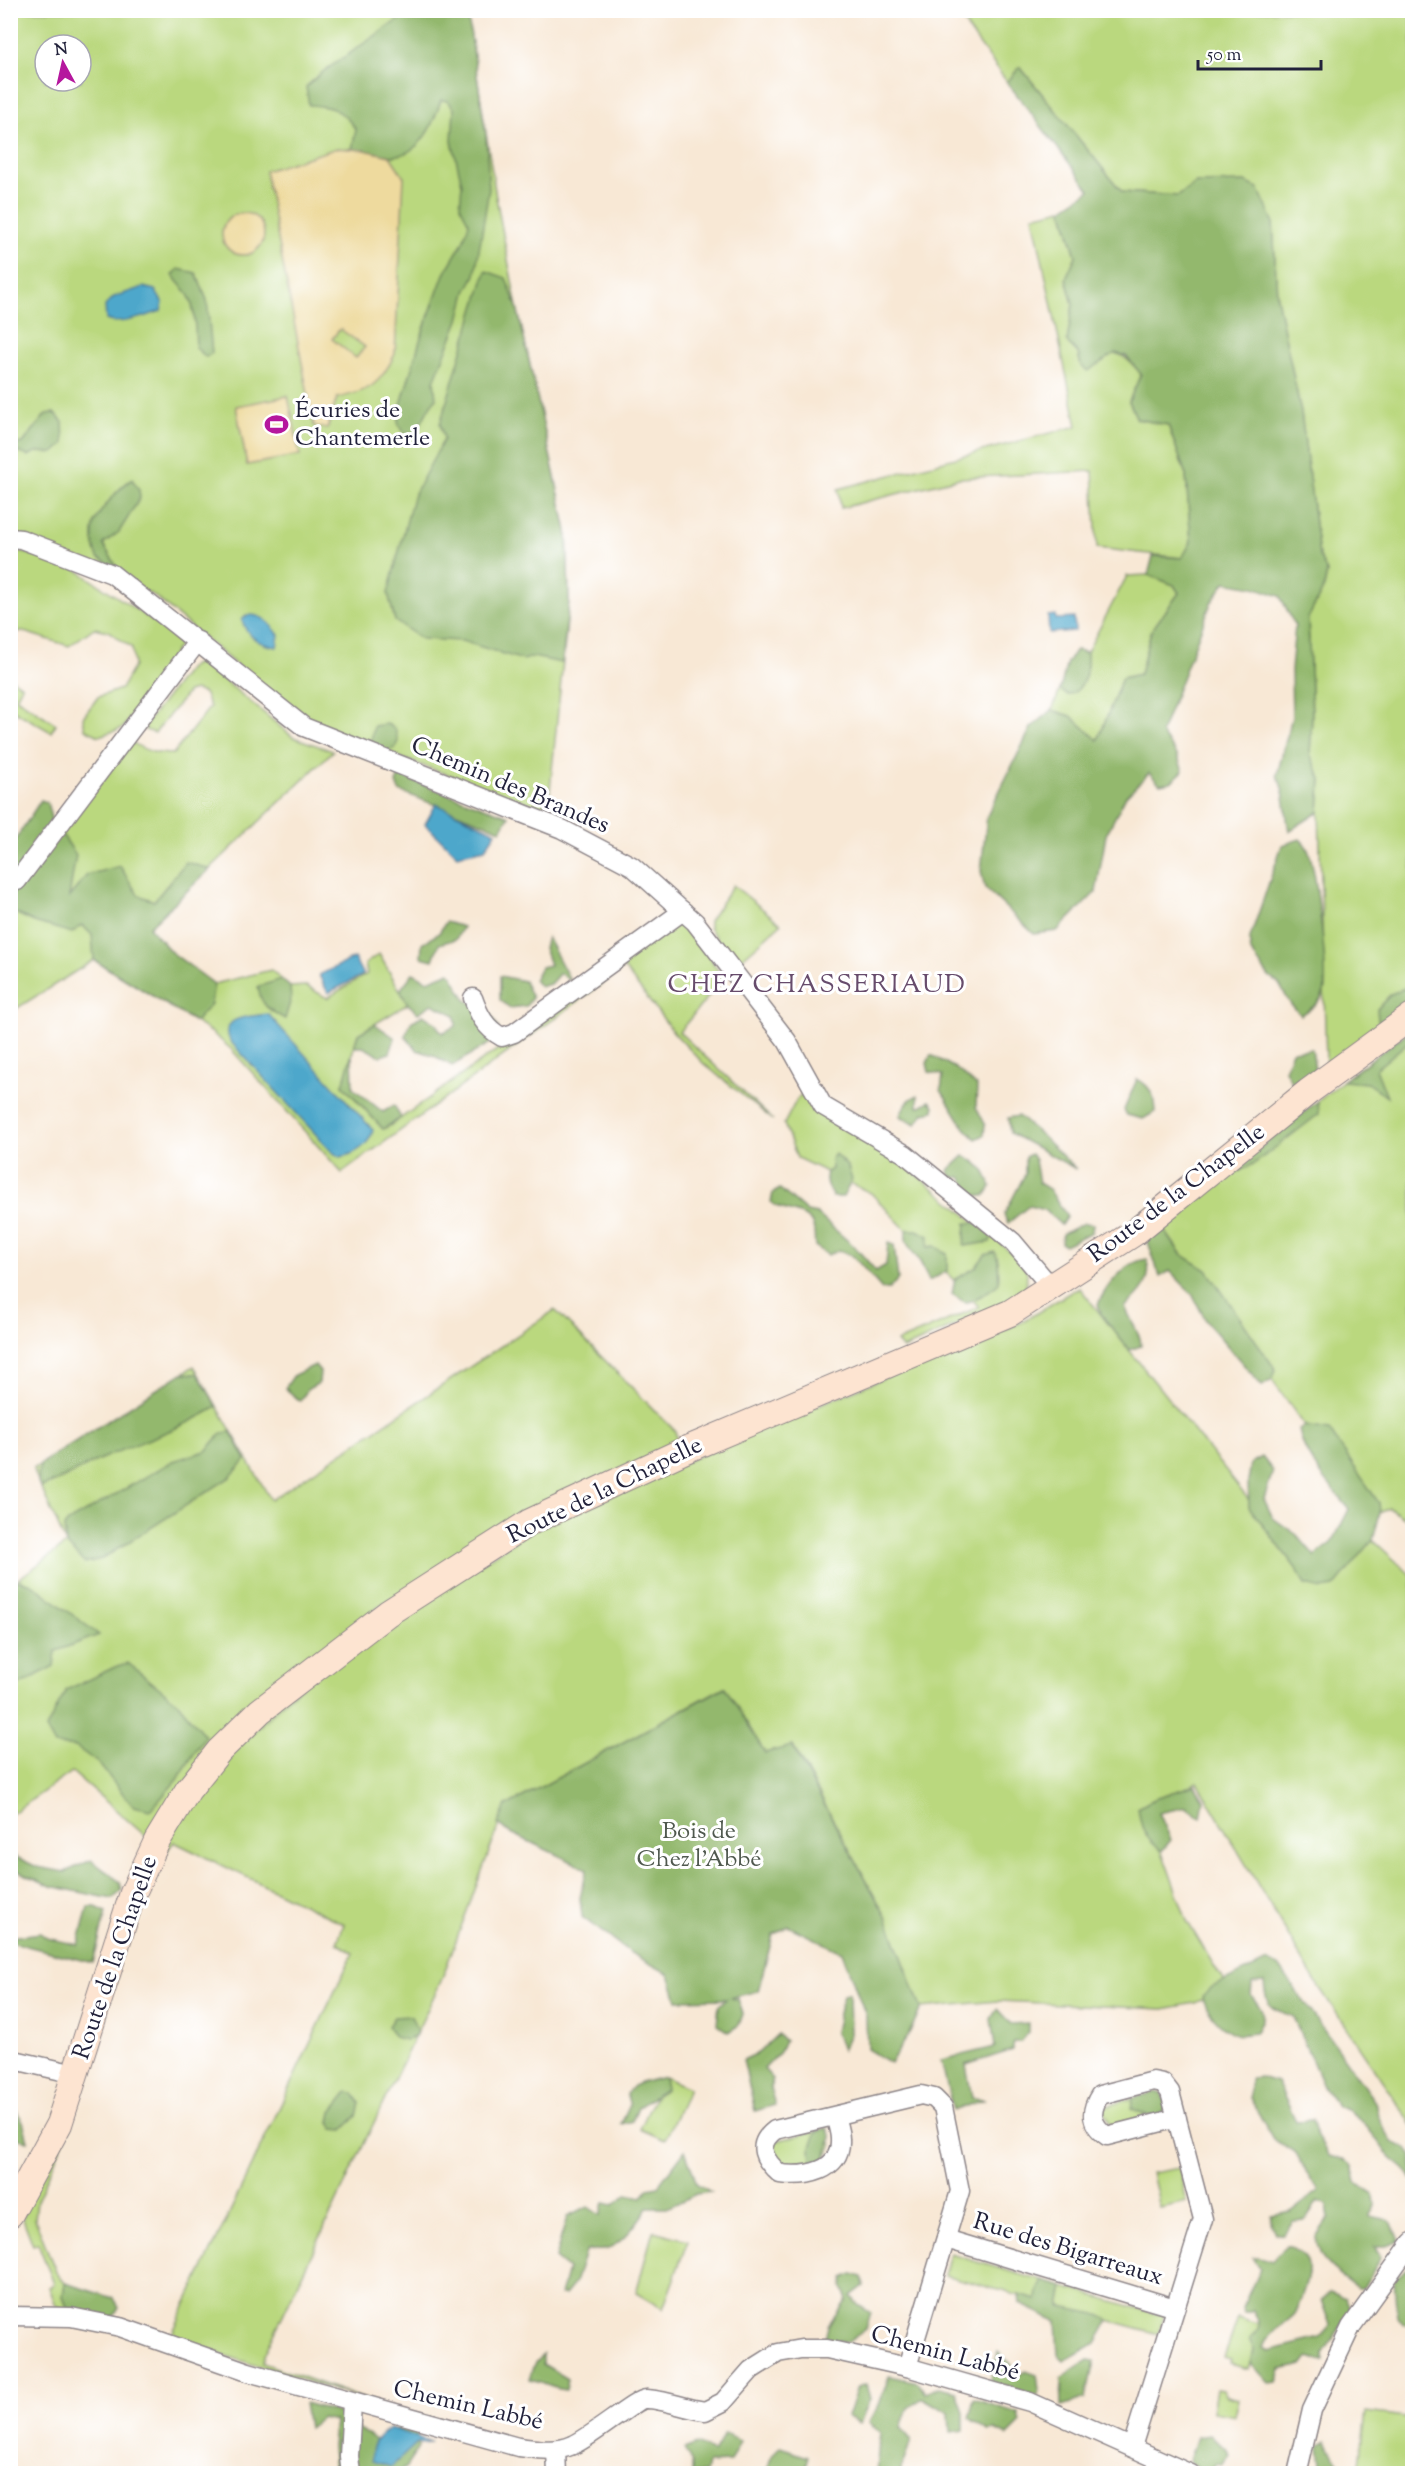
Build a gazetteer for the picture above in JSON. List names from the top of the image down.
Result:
{
  "streets": {
    "main road": ["Route de la Chapelle"],
    "street": ["Chemin des Brandes", "Rue des Bigarreaux", "Chemin Labbé"]
  },
  "crossings": [
    ["Chemin des Brandes", "Route de la Chapelle"]
  ],
  "districts": ["CHEZ CHASSERIAUD"],
  "parks": ["Bois de Chez l'Abbé"],
  "places": {
    "sports": ["Écuries de Chantemerle"]
  },
  "scale_bar": "50 m",
  "north": "top"
}
